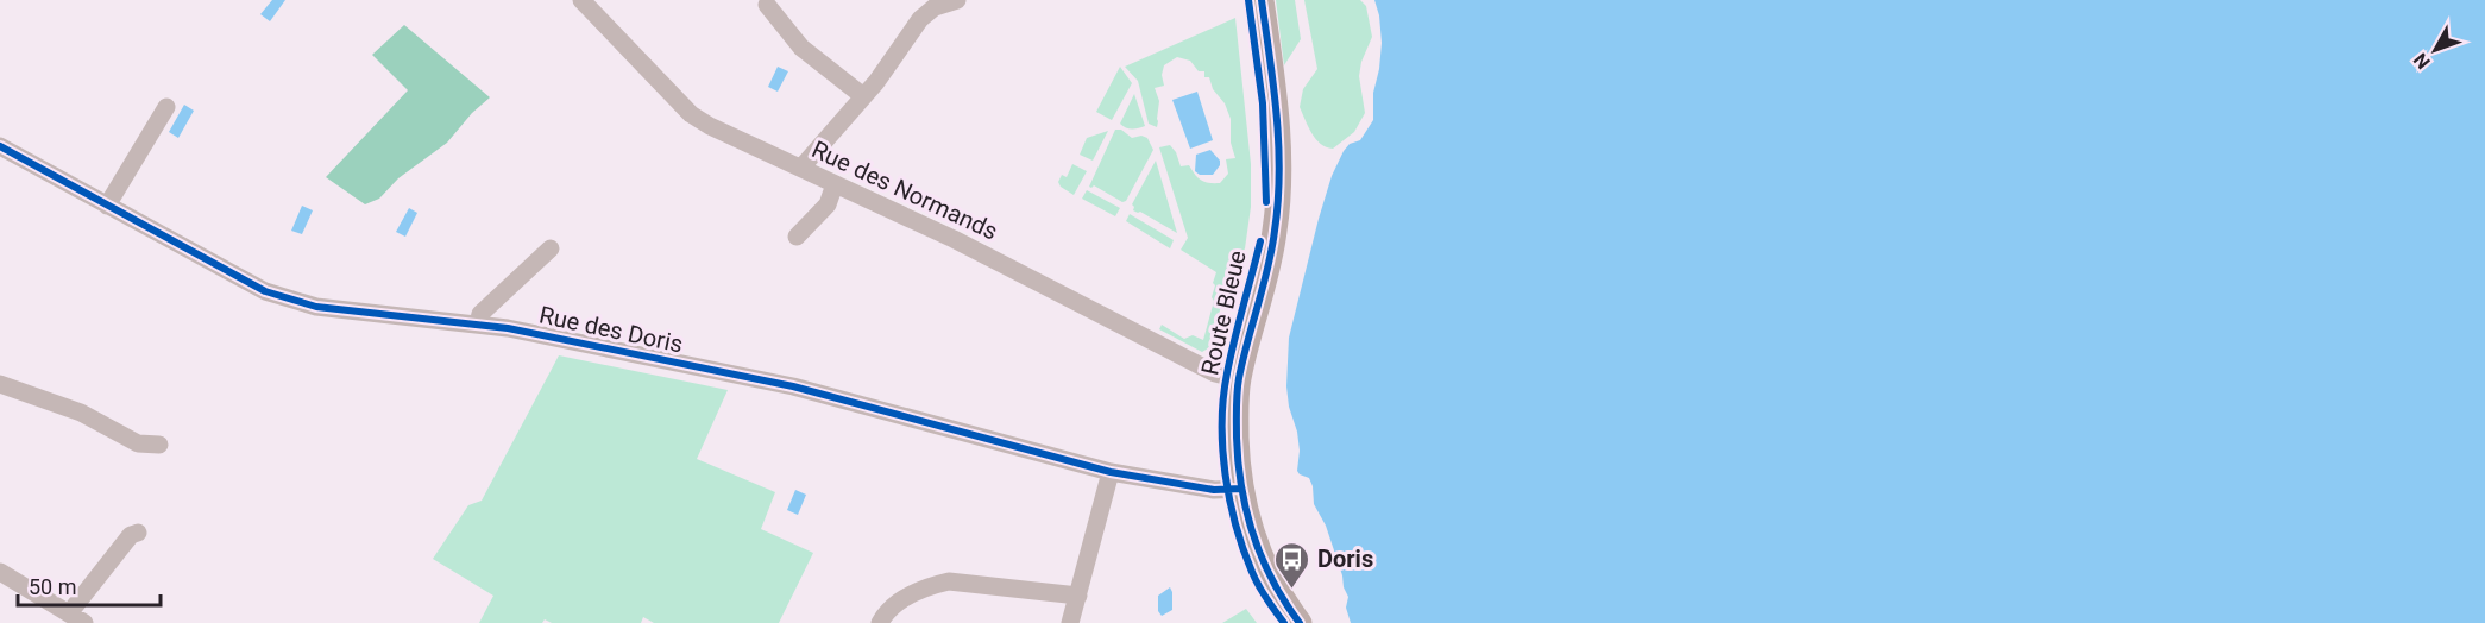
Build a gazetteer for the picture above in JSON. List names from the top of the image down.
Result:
{
  "streets": {
    "street": ["Rue des Normands", "Route Bleue", "Rue des Doris"]
  },
  "crossings": [
    ["Rue des Normands", "Route Bleue"],
    ["Route Bleue", "Rue des Doris"]
  ],
  "places": {
    "bus stop": ["Doris"]
  },
  "scale_bar": "50 m",
  "north": "bottom left"
}
